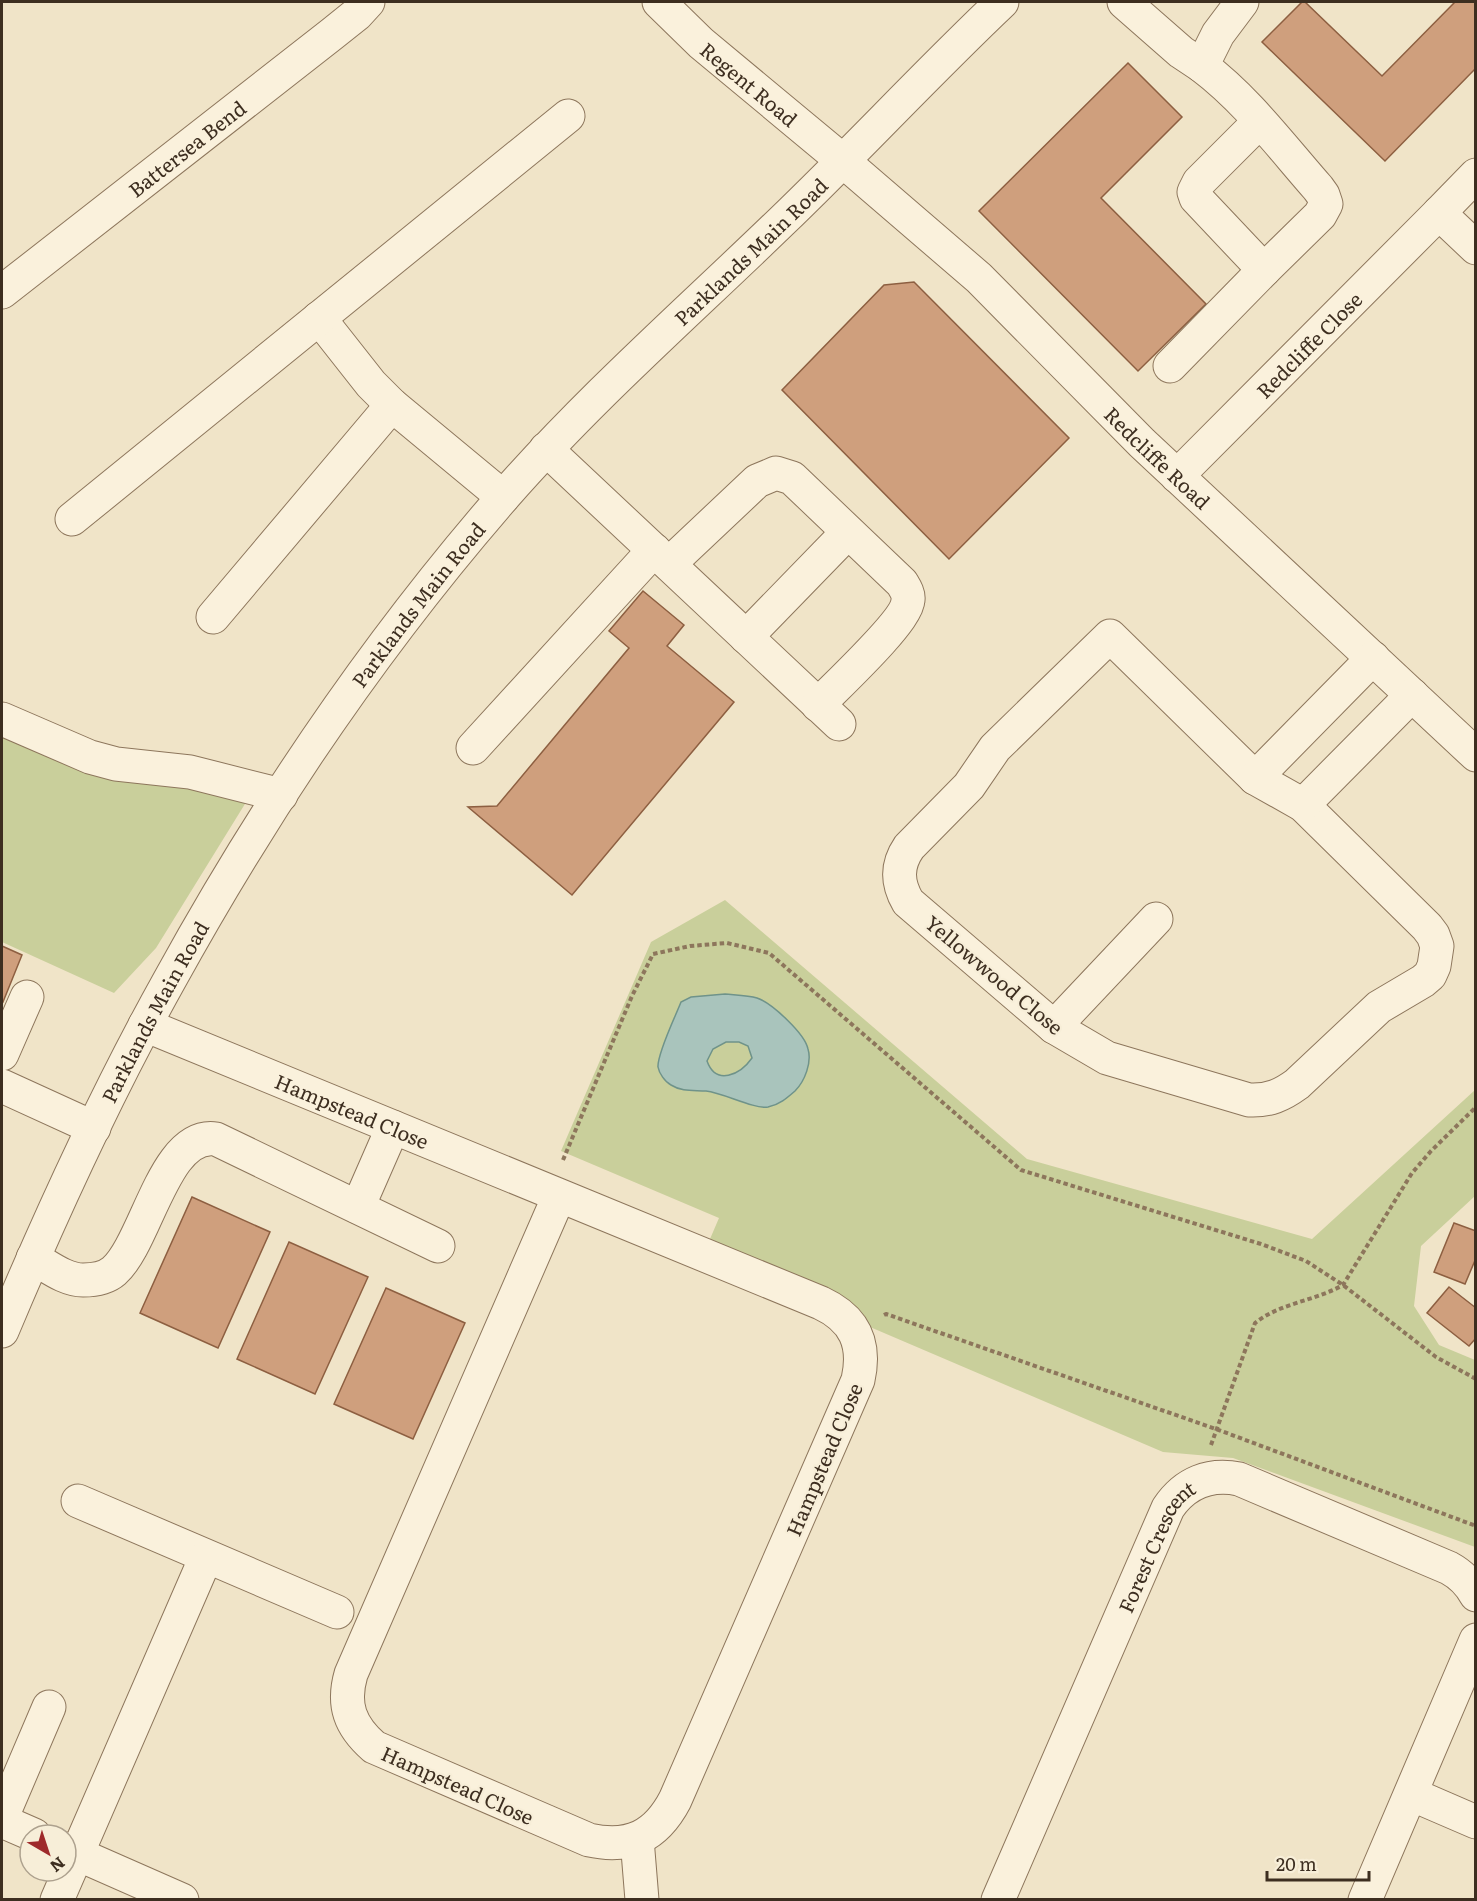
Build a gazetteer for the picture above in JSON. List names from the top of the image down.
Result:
{
  "streets": {
    "street": [
      "Regent Road",
      "Battersea Bend",
      "Parklands Main Road",
      "Redcliffe Close",
      "Redcliffe Road",
      "Yellowwood Close",
      "Hampstead Close",
      "Forest Crescent"
    ]
  },
  "crossings": [
    ["Regent Road", "Parklands Main Road"],
    ["Regent Road", "Redcliffe Road"],
    ["Parklands Main Road", "Redcliffe Road"],
    ["Parklands Main Road", "Hampstead Close"],
    ["Redcliffe Close", "Redcliffe Road"]
  ],
  "scale_bar": "20 m",
  "north": "bottom right"
}
